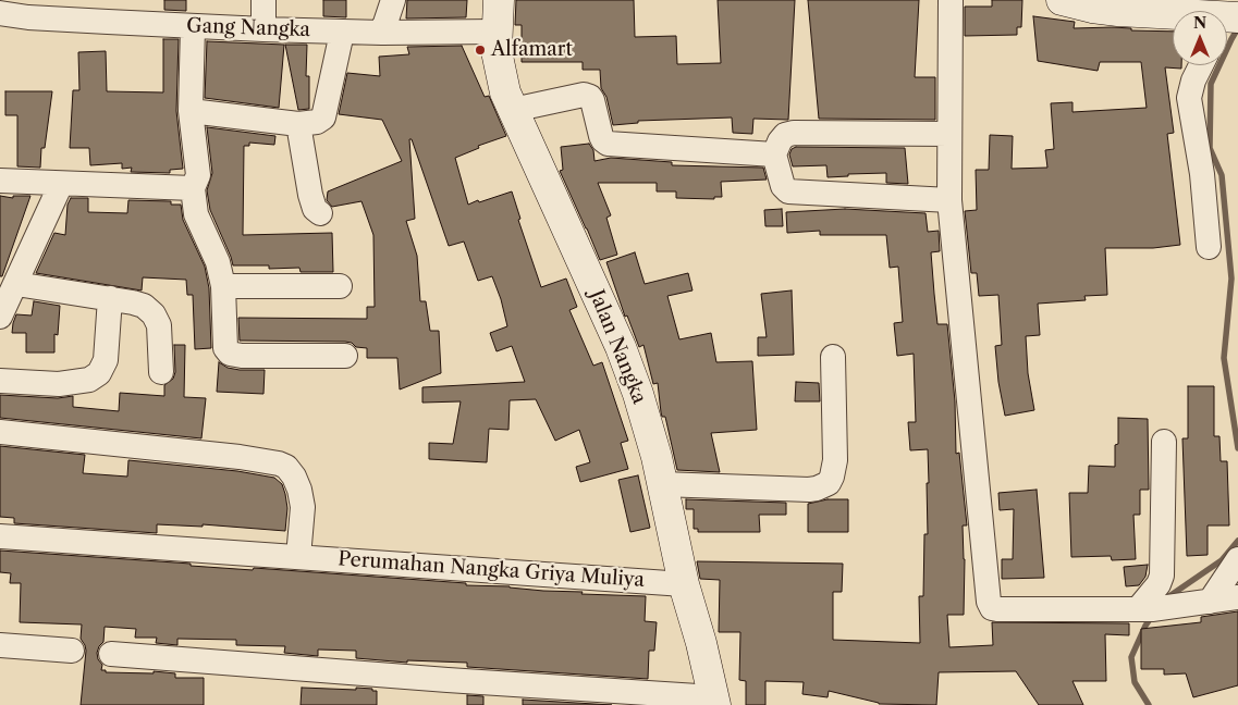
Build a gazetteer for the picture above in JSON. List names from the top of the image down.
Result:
{
  "streets": {
    "main road": ["Jalan Nangka"],
    "street": ["Gang Nangka", "Perumahan Nangka Griya Muliya"]
  },
  "crossings": [
    ["Gang Nangka", "Jalan Nangka"],
    ["Jalan Nangka", "Perumahan Nangka Griya Muliya"]
  ],
  "places": ["Alfamart"],
  "north": "top"
}
